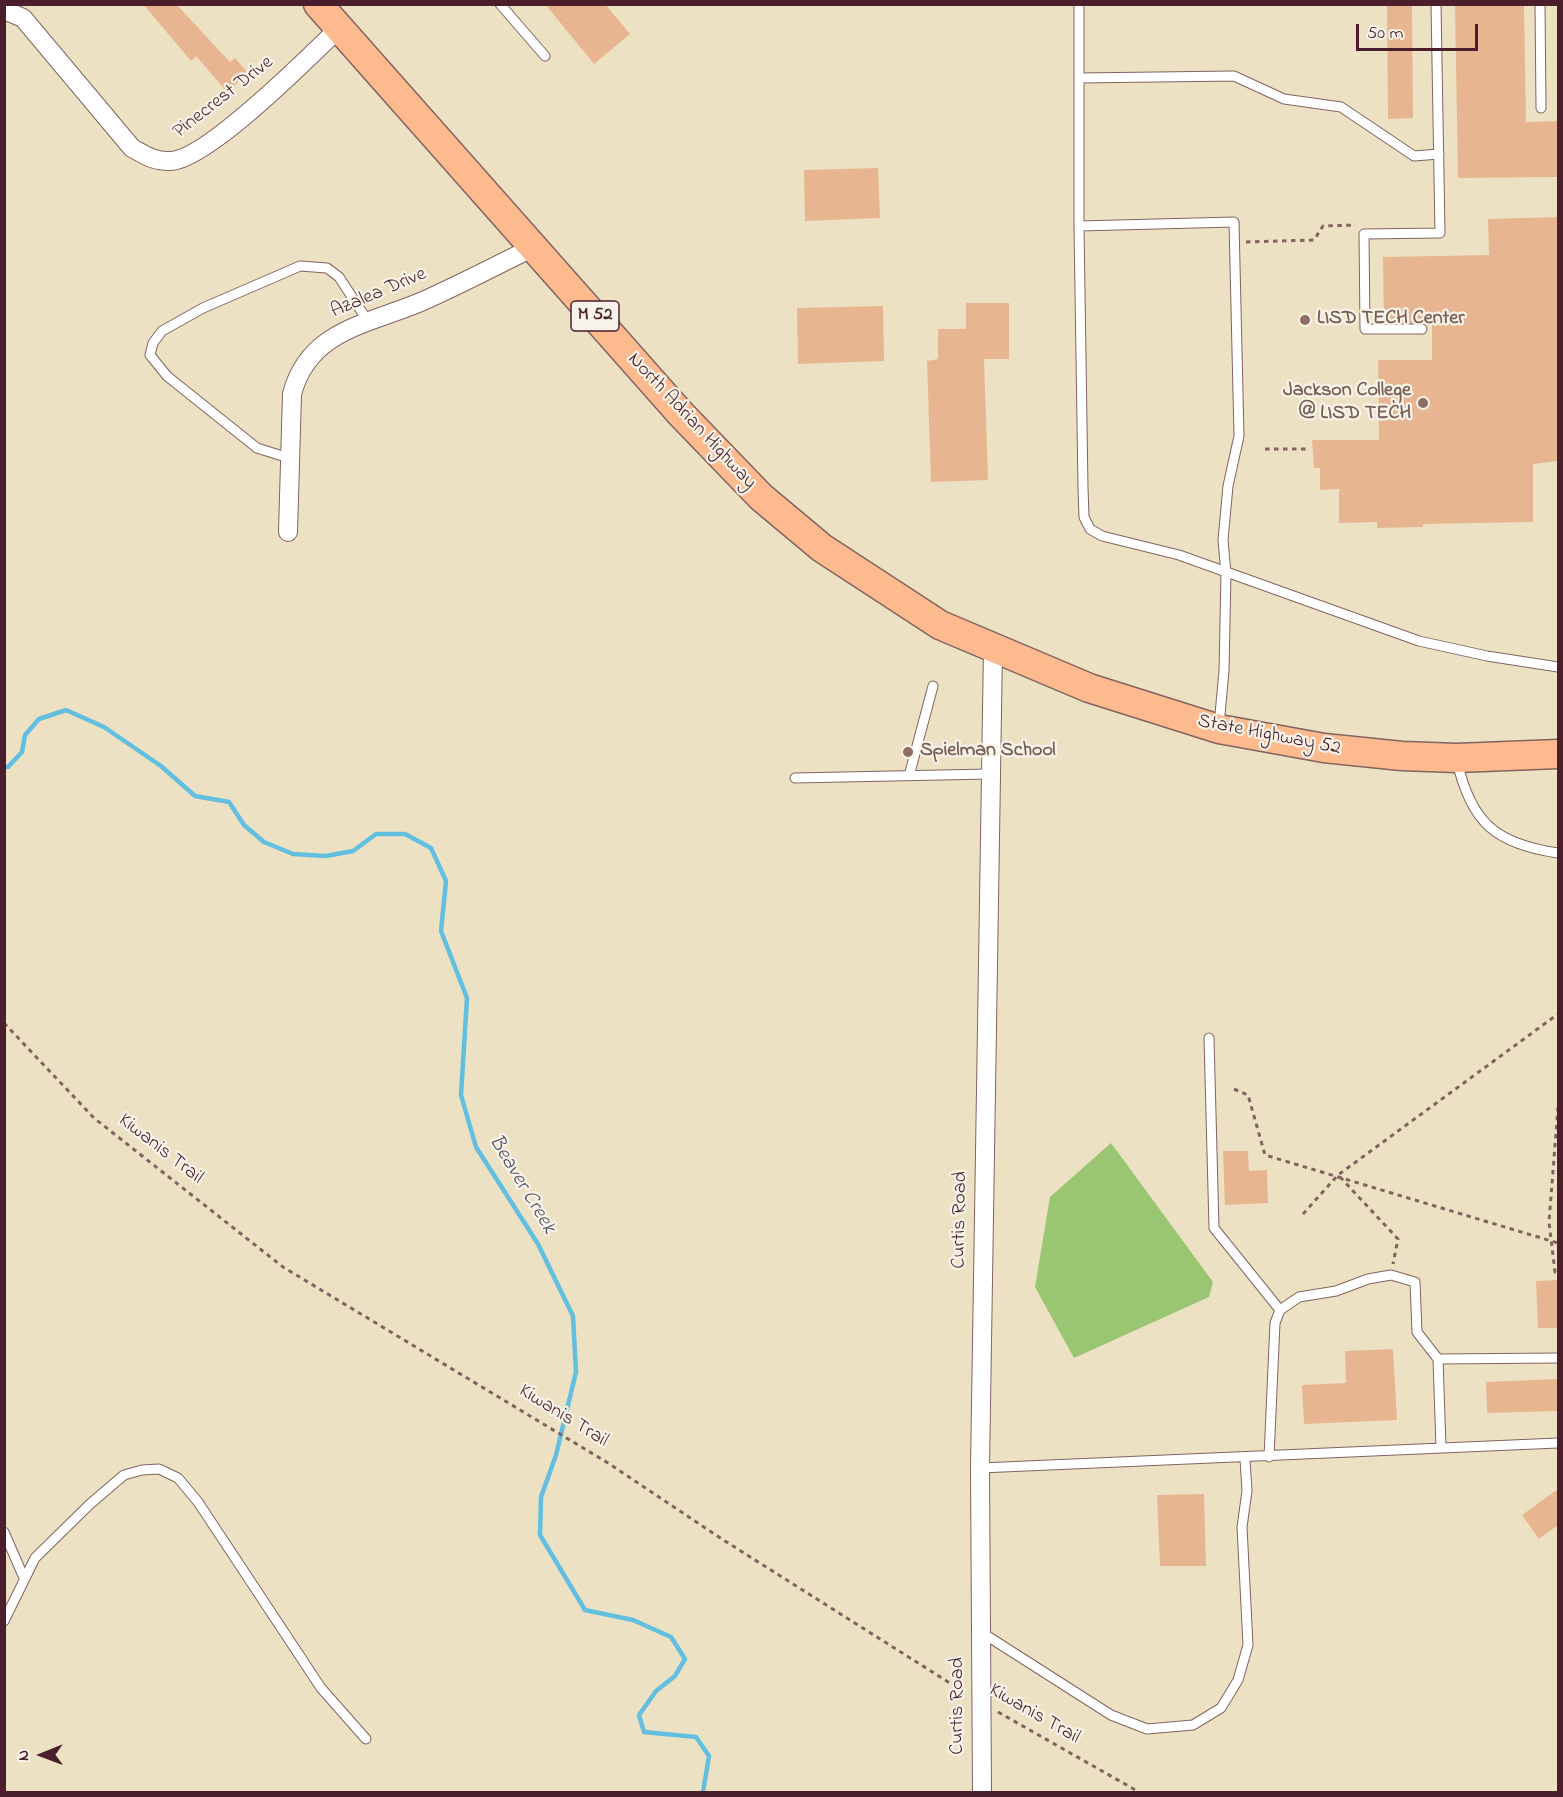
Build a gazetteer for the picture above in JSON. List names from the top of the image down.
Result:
{
  "streets": {
    "main road": ["M 52", "North Adrian Highway", "State Highway 52"],
    "street": ["Pinecrest Drive", "Azalea Drive", "Curtis Road"],
    "path": ["Kiwanis Trail"]
  },
  "crossings": [
    ["Pinecrest Drive", "North Adrian Highway"],
    ["Azalea Drive", "North Adrian Highway"],
    ["North Adrian Highway", "State Highway 52"],
    ["North Adrian Highway", "Curtis Road"],
    ["State Highway 52", "Curtis Road"],
    ["Kiwanis Trail", "Curtis Road"]
  ],
  "water": ["Beaver Creek"],
  "places": ["LISD TECH Center", "Jackson College @ LISD TECH", "Spielman School"],
  "scale_bar": "50 m",
  "north": "left"
}
